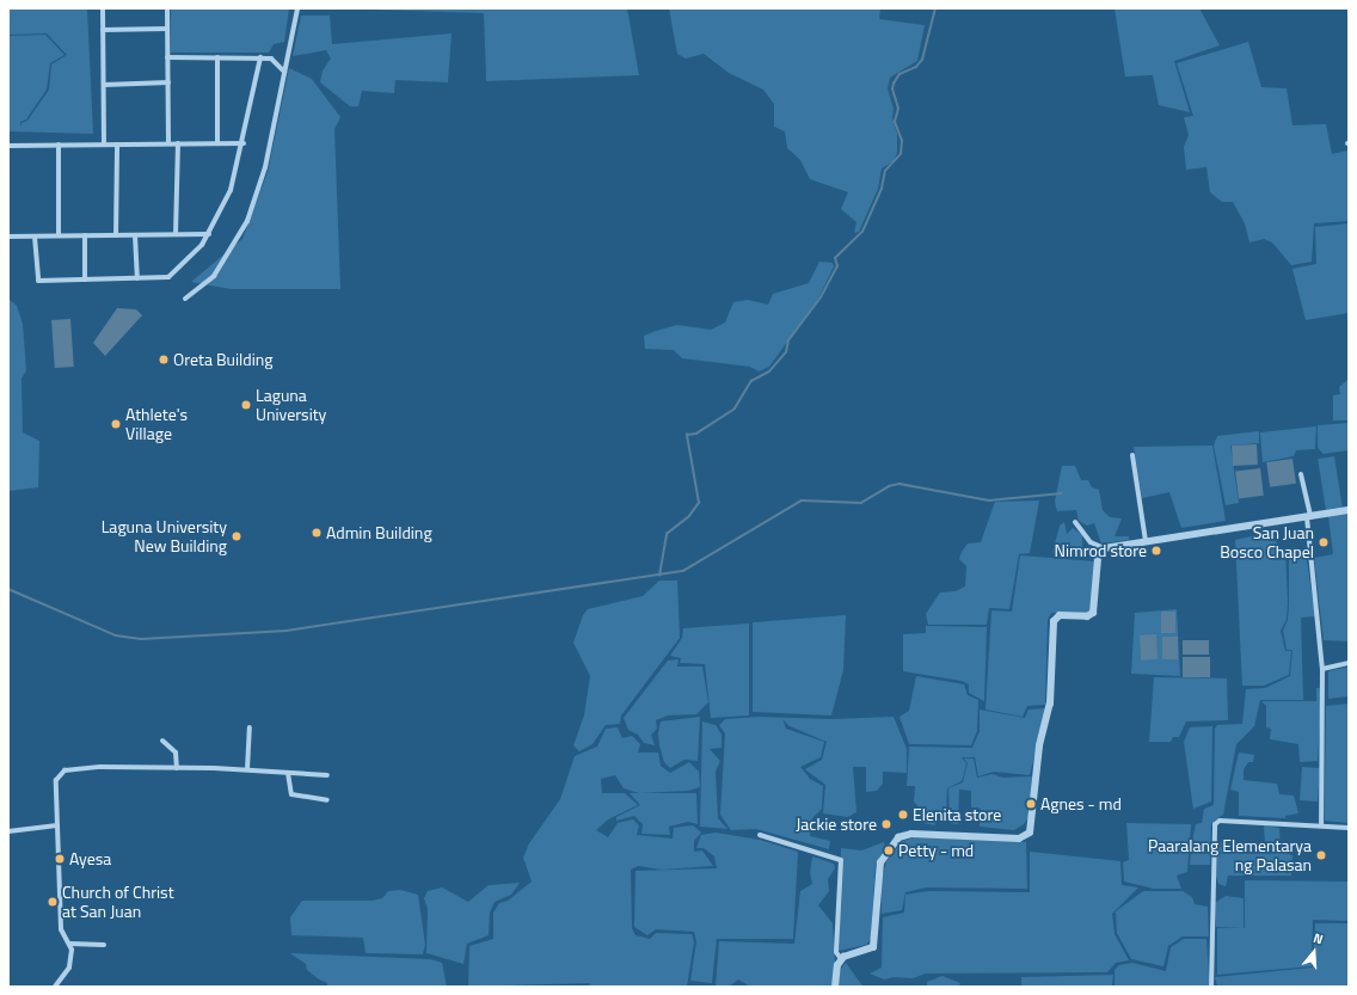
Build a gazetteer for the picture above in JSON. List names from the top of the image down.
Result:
{
  "places": [
    "Oreta Building",
    "Laguna University",
    "Athlete's Village",
    "Admin Building",
    "Laguna University New Building",
    "San Juan Bosco Chapel",
    "Nimrod store",
    "Agnes - md",
    "Elenita store",
    "Jackie store",
    "Petty - md",
    "Paaralang Elementarya ng Palasan",
    "Ayesa",
    "Church of Christ at San Juan"
  ],
  "north": "top"
}
